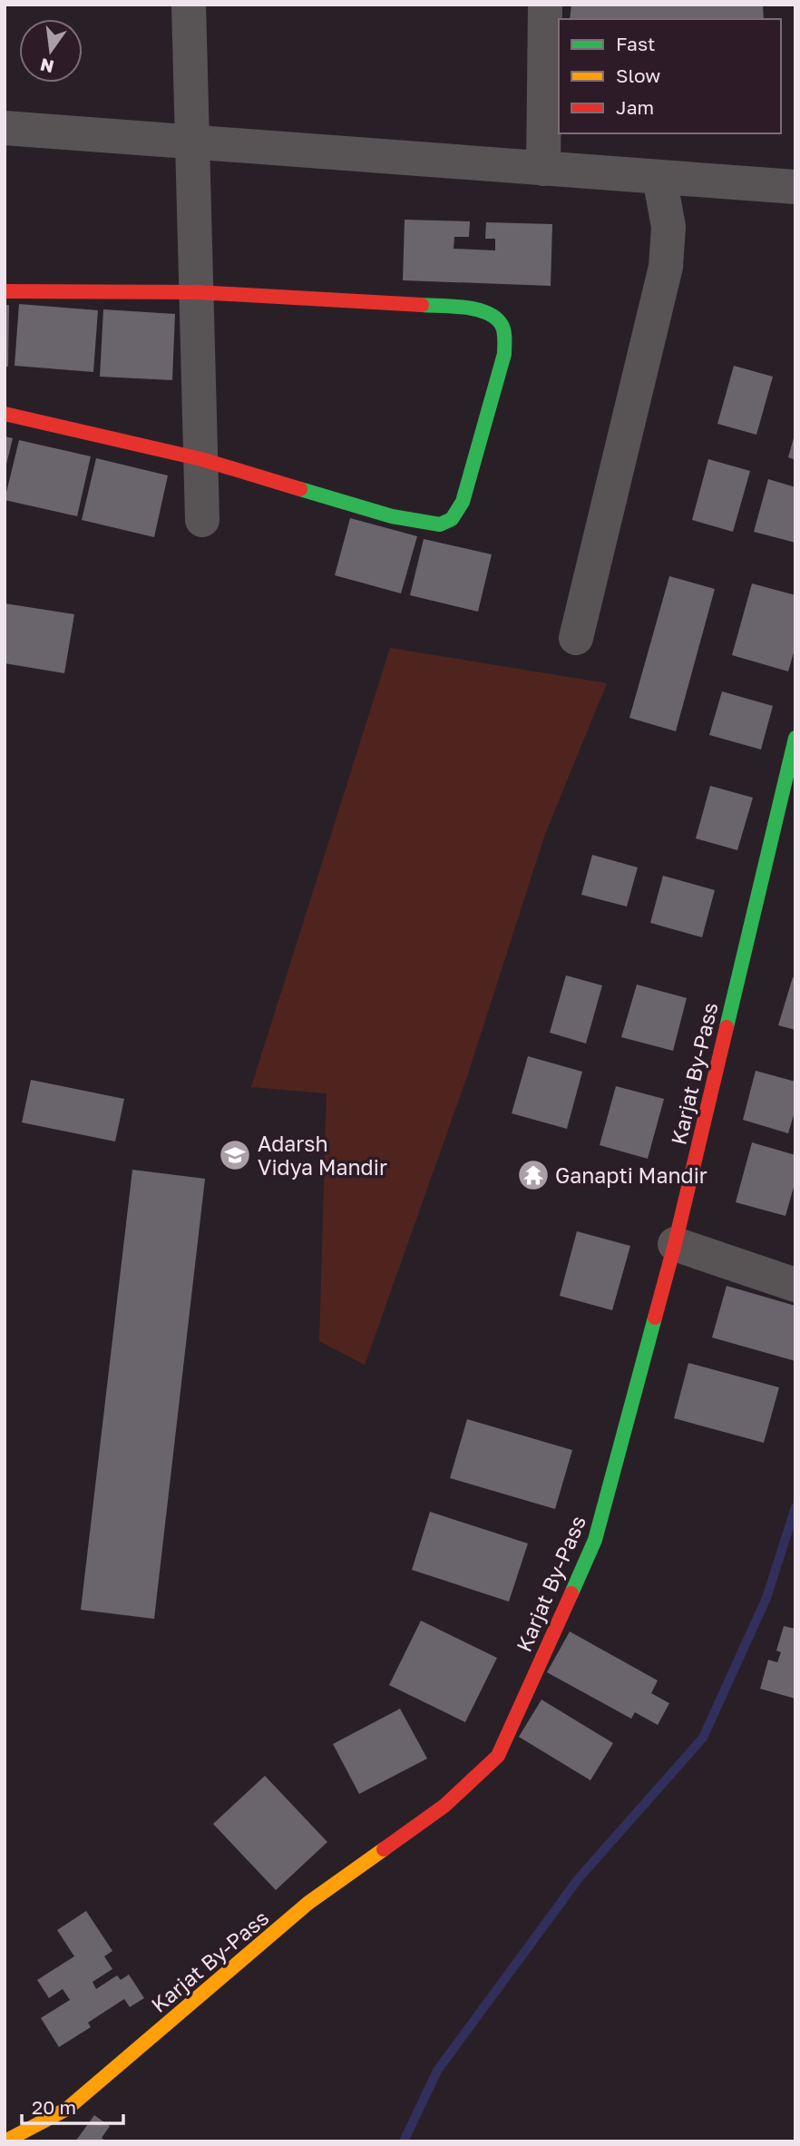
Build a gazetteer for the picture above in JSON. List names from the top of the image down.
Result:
{
  "streets": {
    "main road": ["Karjat By-Pass"]
  },
  "places": {
    "school or university": ["Adarsh Vidya Mandir"],
    "temple": ["Ganapti Mandir"]
  },
  "legend": ["Fast", "Slow", "Jam"],
  "scale_bar": "20 m",
  "north": "bottom"
}
